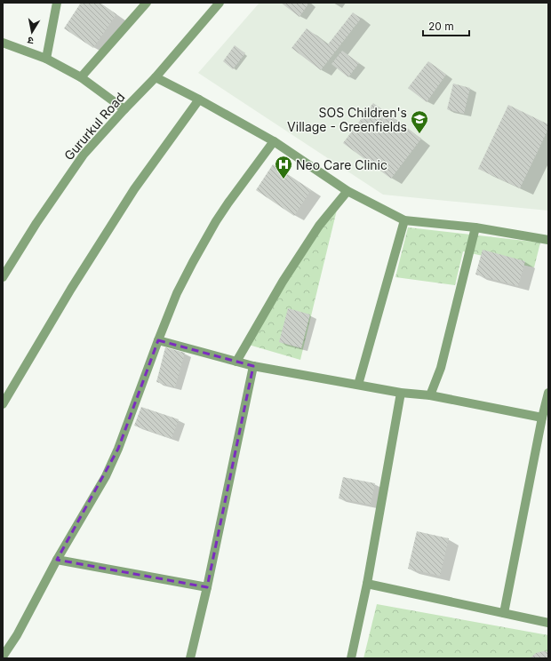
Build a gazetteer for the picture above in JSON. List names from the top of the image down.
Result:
{
  "streets": {
    "street": ["Gururkul Road"]
  },
  "places": {
    "school or university": ["SOS Children's Village - Greenfields"],
    "hospital": ["Neo Care Clinic"]
  },
  "scale_bar": "20 m",
  "north": "bottom"
}
